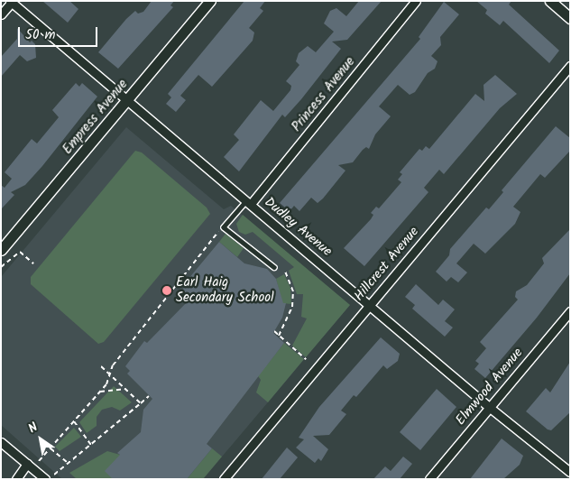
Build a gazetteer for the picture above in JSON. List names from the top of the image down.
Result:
{
  "streets": {
    "street": [
      "Princess Avenue",
      "Empress Avenue",
      "Dudley Avenue",
      "Hillcrest Avenue",
      "Elmwood Avenue"
    ]
  },
  "crossings": [
    ["Princess Avenue", "Dudley Avenue"],
    ["Empress Avenue", "Dudley Avenue"],
    ["Dudley Avenue", "Hillcrest Avenue"],
    ["Dudley Avenue", "Elmwood Avenue"]
  ],
  "places": ["Earl Haig Secondary School"],
  "scale_bar": "50 m",
  "north": "top left"
}
